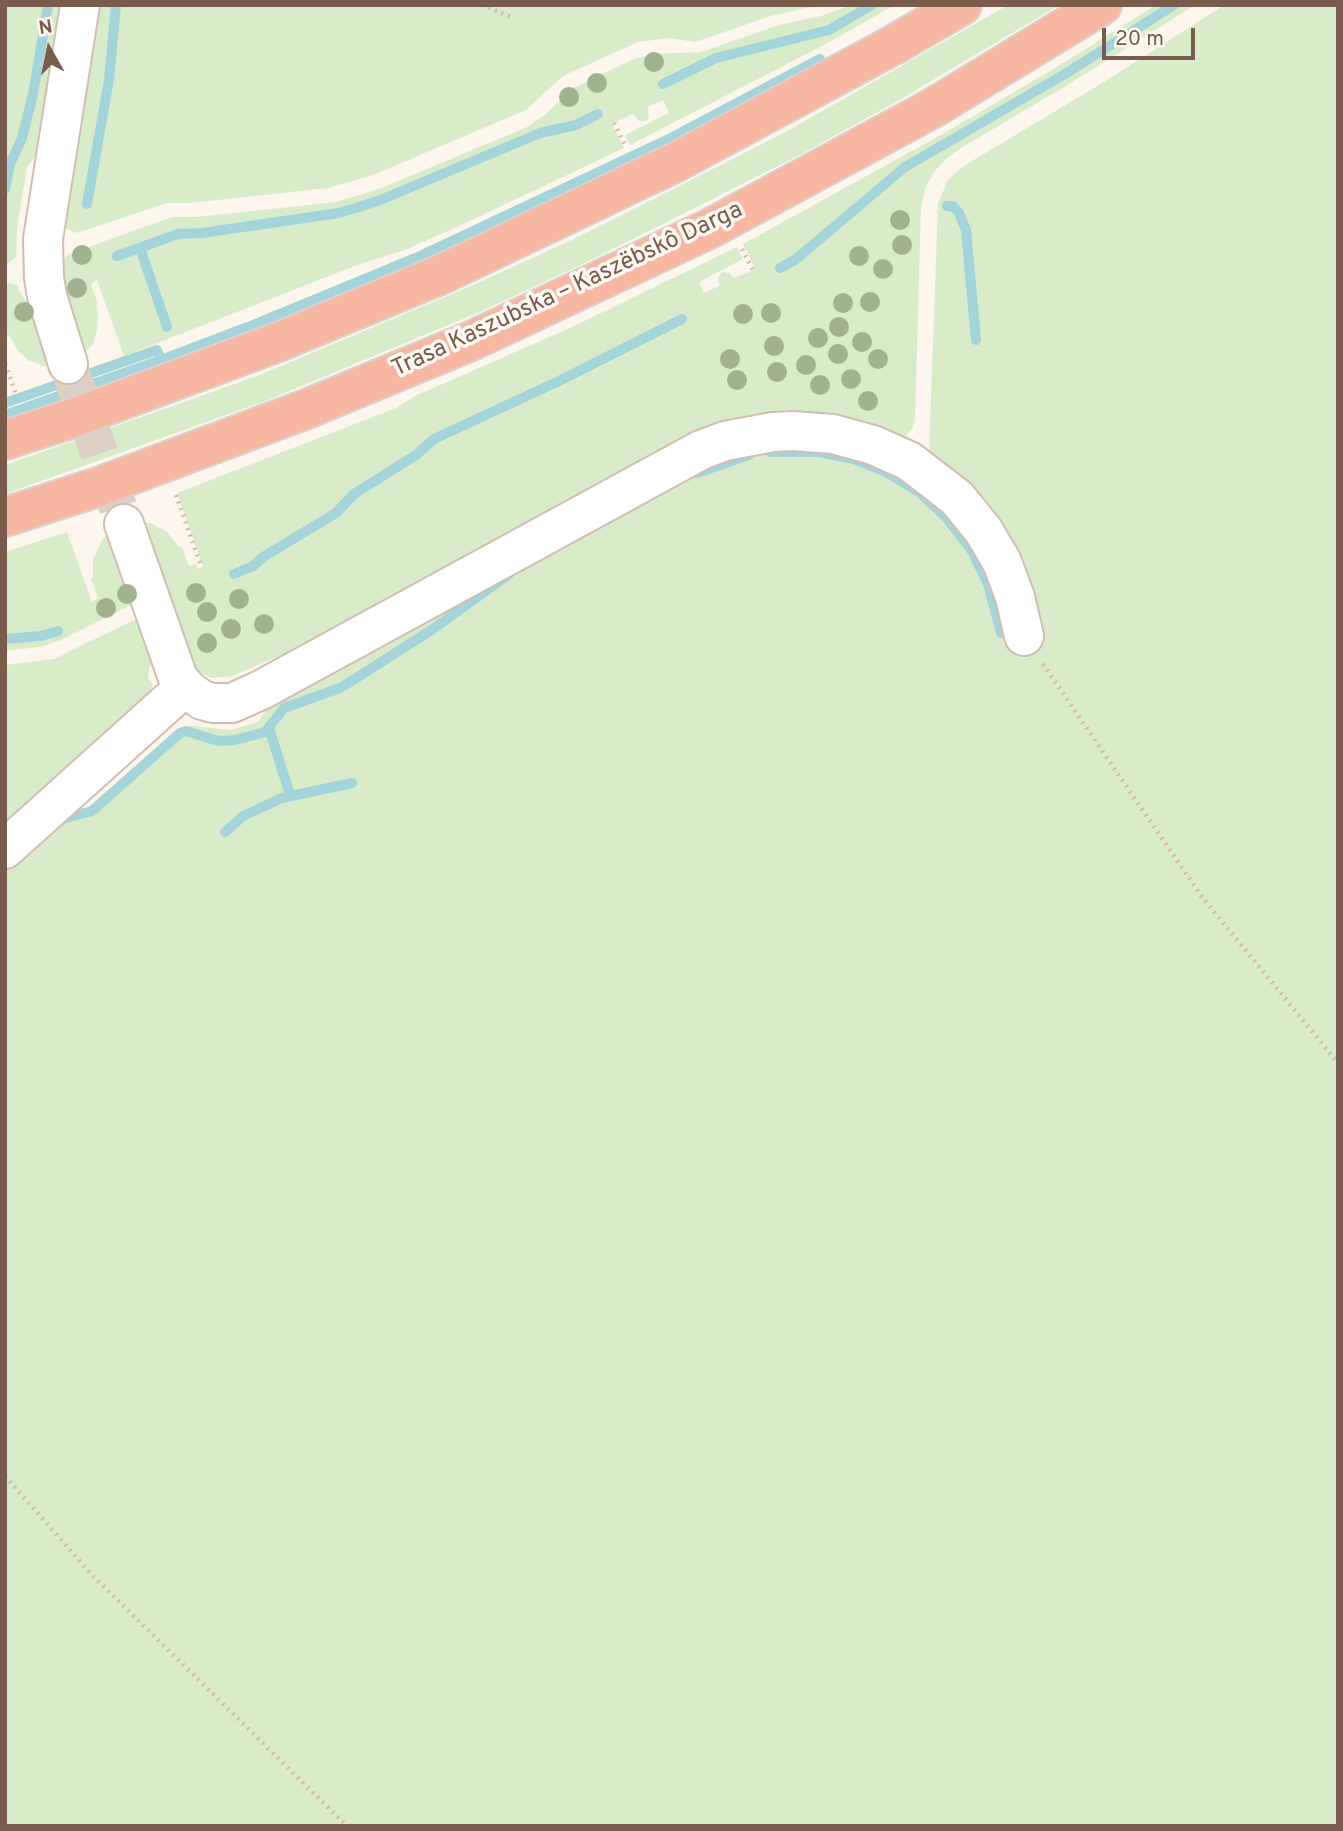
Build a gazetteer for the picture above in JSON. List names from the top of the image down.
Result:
{
  "streets": {
    "highway": ["Trasa Kaszubska – Kaszëbskô Darga"]
  },
  "scale_bar": "20 m",
  "north": "top"
}
